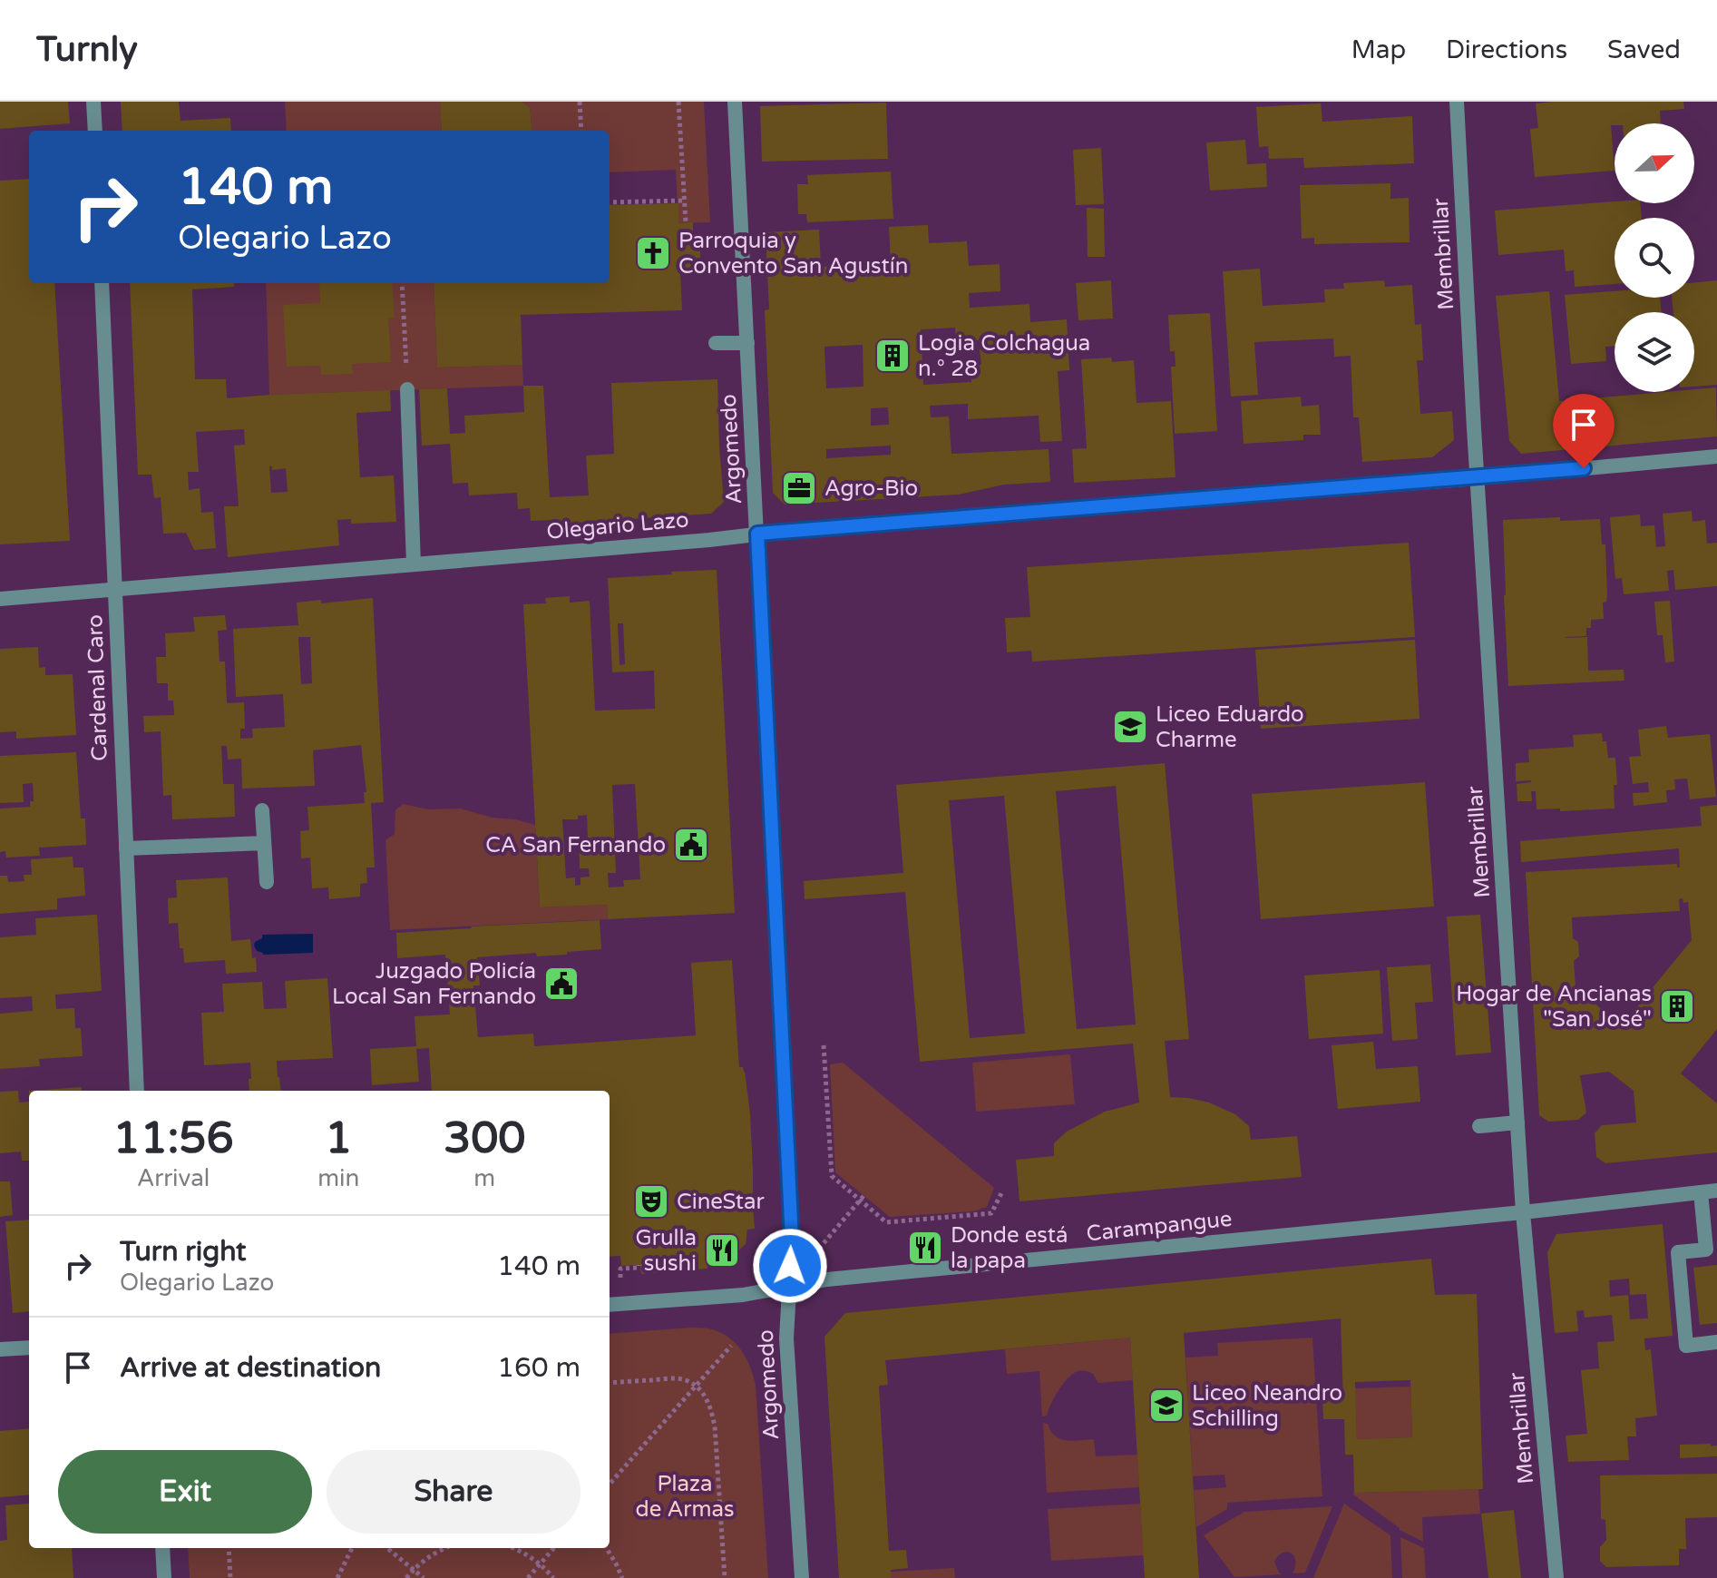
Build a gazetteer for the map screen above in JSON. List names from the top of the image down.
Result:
{
  "streets": {
    "street": [
      "Membrillar",
      "Argomedo",
      "Olegario Lazo",
      "Cardenal Caro",
      "Carampangue"
    ]
  },
  "crossings": [
    ["Membrillar", "Olegario Lazo"],
    ["Membrillar", "Carampangue"],
    ["Argomedo", "Olegario Lazo"],
    ["Argomedo", "Carampangue"],
    ["Olegario Lazo", "Cardenal Caro"]
  ],
  "parks": ["Plaza de Armas"],
  "places": {
    "church": ["Parroquia y Convento San Agustín"],
    "building": ["Logia Colchagua n.° 28", "Hogar de Ancianas \"San José\""],
    "office": ["Agro-Bio"],
    "school or university": ["Liceo Eduardo Charme", "Liceo Neandro Schilling"],
    "public building": ["CA San Fernando", "Juzgado Policía Local San Fernando"],
    "theatre": ["CineStar"],
    "restaurant": ["Donde está la papa", "Grulla sushi"]
  },
  "north": "right",
  "page": {
    "header": "Turnly",
    "nav": ["Map", "Directions", "Saved"],
    "turn": ["140 m", "Olegario Lazo"],
    "eta": [
      "11:56",
      "Arrival",
      "1",
      "min",
      "300",
      "m"
    ],
    "list": [
      {
        "name": "Turn right",
        "note": "Olegario Lazo",
        "value": "140 m"
      },
      {
        "name": "Arrive at destination",
        "value": "160 m"
      }
    ],
    "buttons": ["Exit", "Share"]
  }
}
